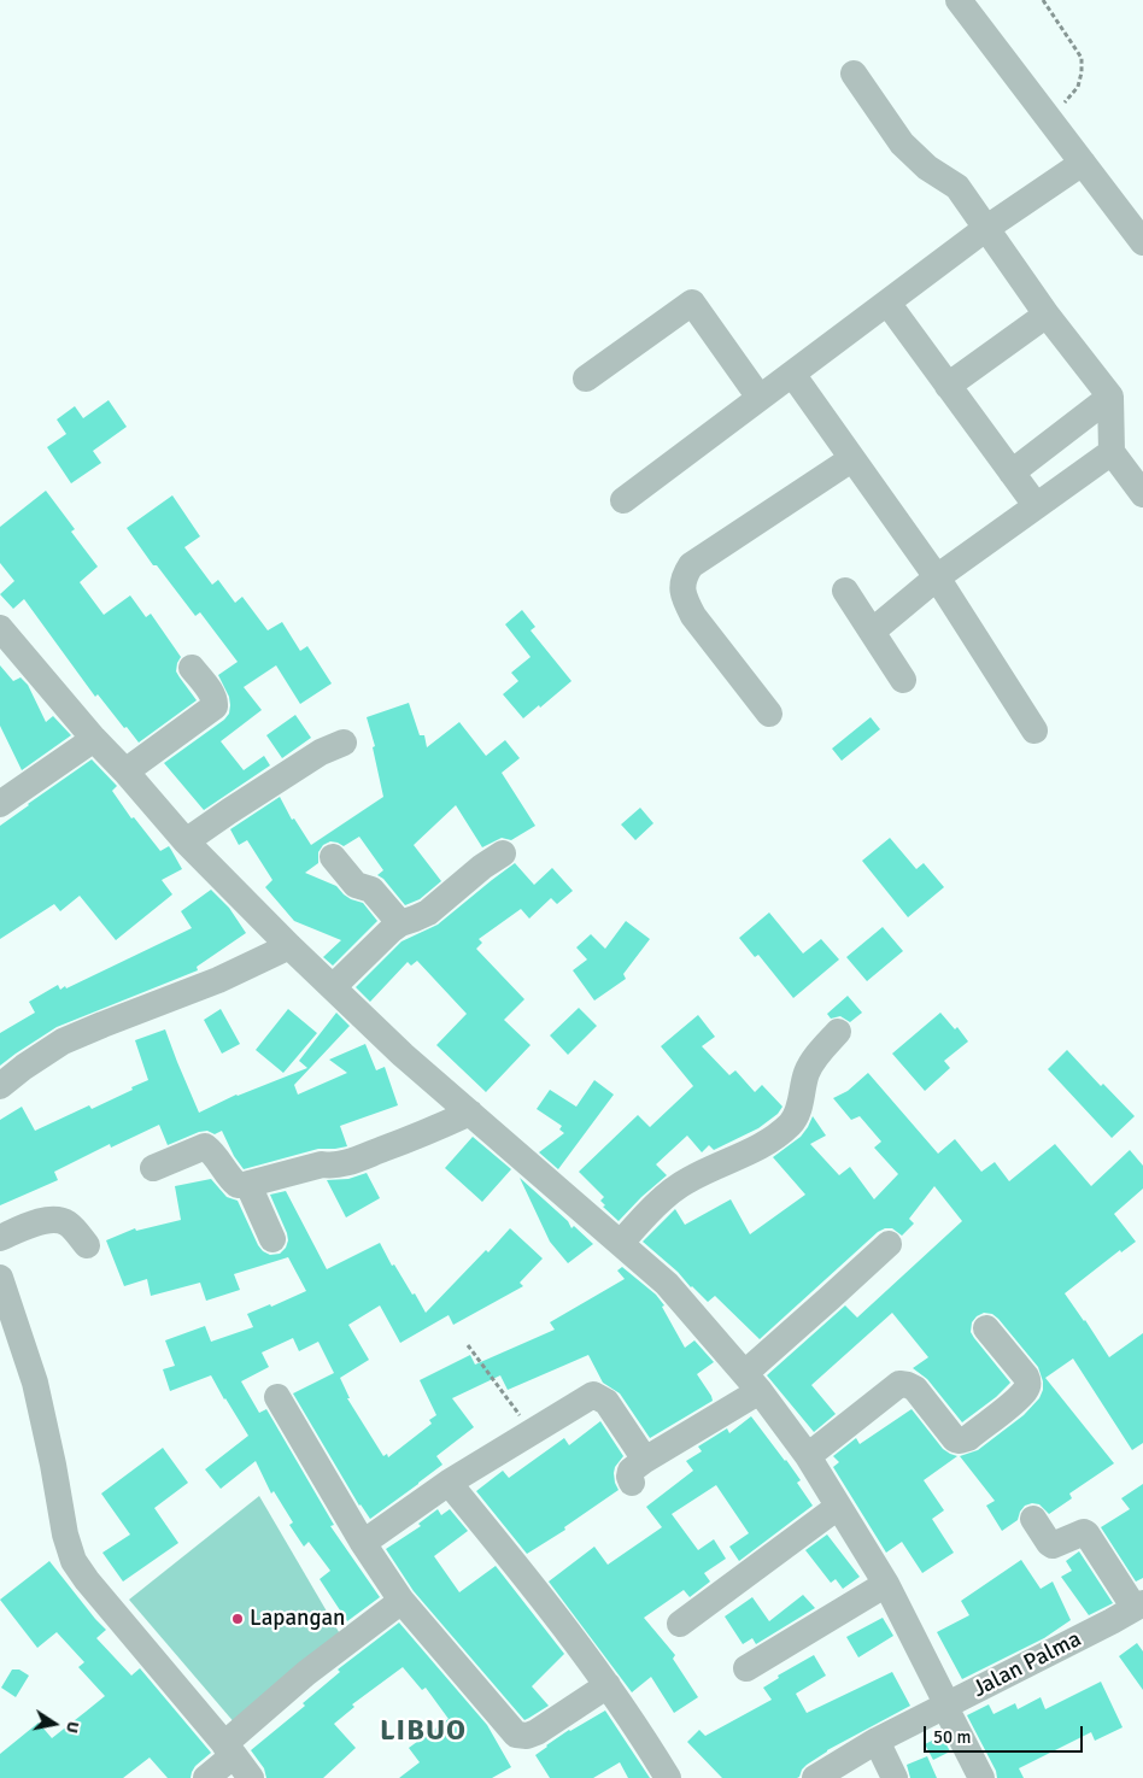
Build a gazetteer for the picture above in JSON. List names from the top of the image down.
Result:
{
  "streets": {
    "street": ["Jalan Palma"]
  },
  "districts": ["LIBUO"],
  "places": ["Lapangan"],
  "scale_bar": "50 m",
  "north": "right"
}
